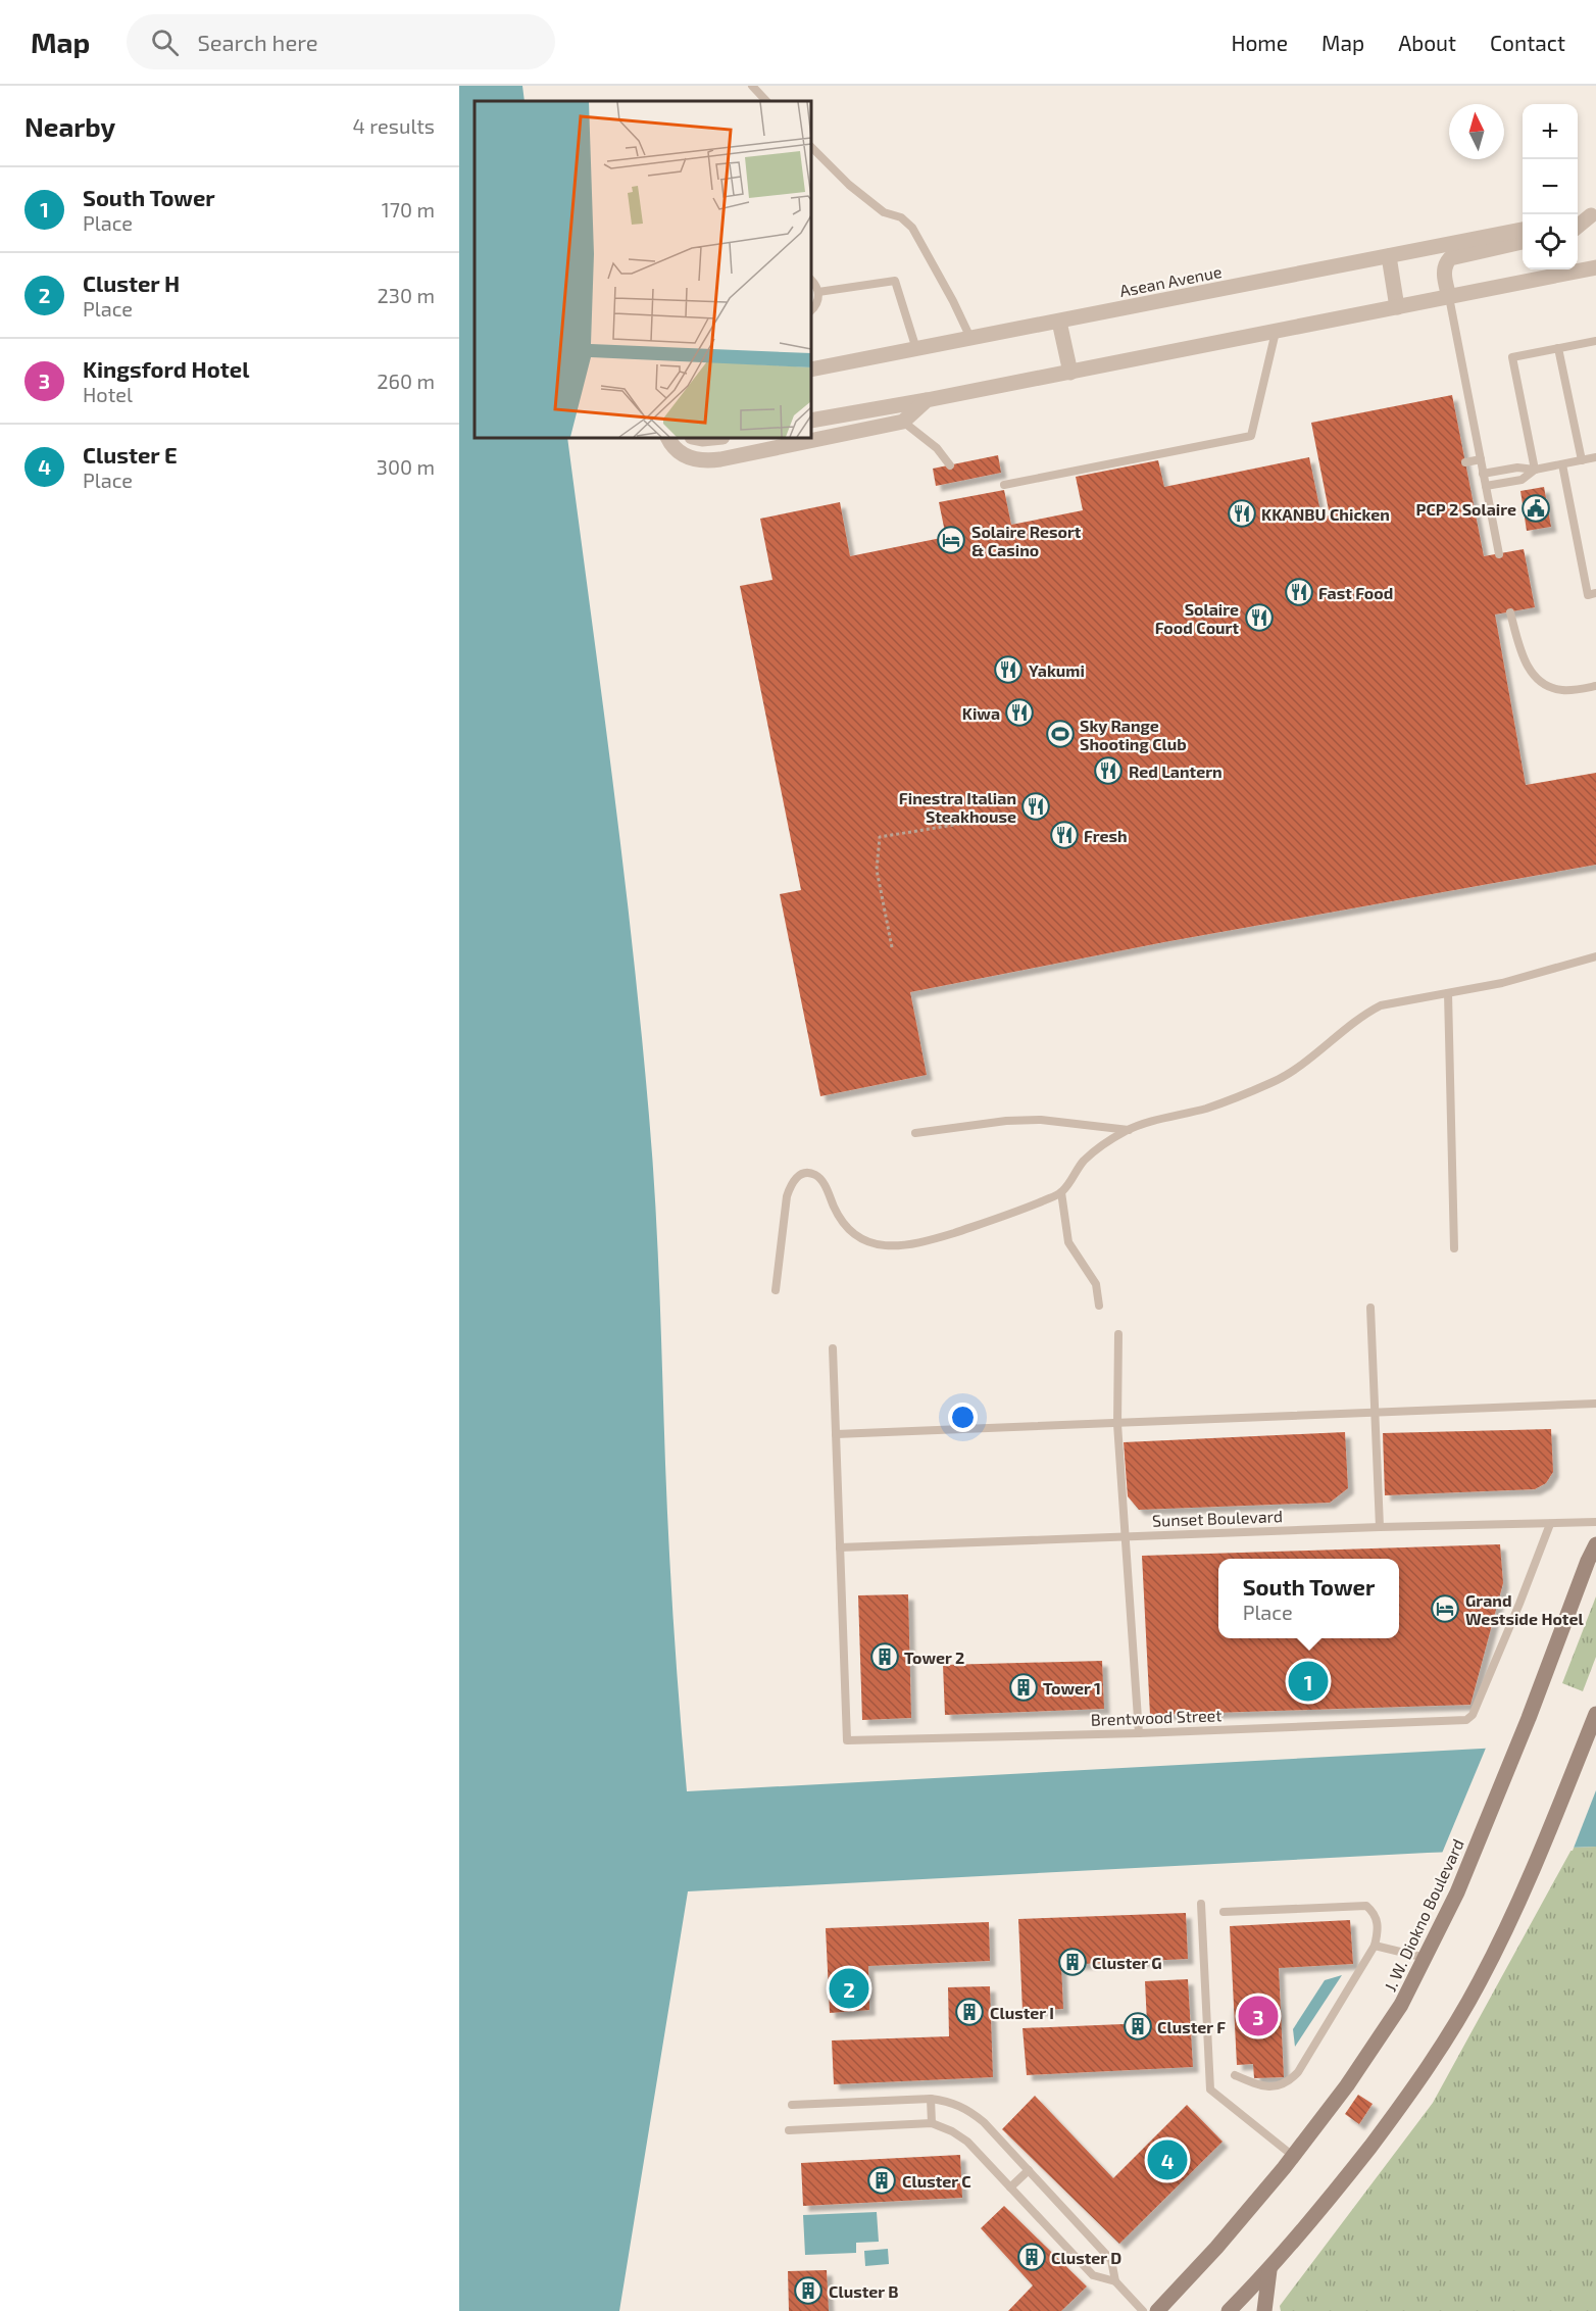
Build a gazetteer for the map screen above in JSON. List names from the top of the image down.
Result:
{
  "streets": {
    "street": ["Asean Avenue", "J. W. Diokno Boulevard"],
    "lane": ["Sunset Boulevard", "Brentwood Street"]
  },
  "crossings": [
    ["Sunset Boulevard", "Brentwood Street"]
  ],
  "places": {
    "public building": ["PCP 2 Solaire"],
    "restaurant": [
      "KKANBU Chicken",
      "Fast Food",
      "Solaire Food Court",
      "Yakumi",
      "Kiwa",
      "Red Lantern",
      "Finestra Italian Steakhouse",
      "Fresh"
    ],
    "hotel": ["Solaire Resort & Casino", "Grand Westside Hotel"],
    "sports": ["Sky Range Shooting Club"],
    "building": [
      "Tower 2",
      "Tower 1",
      "Cluster G",
      "Cluster I",
      "Cluster F",
      "Cluster C",
      "Cluster D",
      "Cluster B"
    ]
  },
  "north": "top",
  "page": {
    "header": "Map",
    "search": "Search here",
    "nav": [
      "Home",
      "Map",
      "About",
      "Contact"
    ],
    "heading": ["Nearby", "4 results"],
    "map_buttons": ["+", "−"],
    "list": [
      {
        "mark": "1",
        "name": "South Tower",
        "note": "Place",
        "value": "170 m"
      },
      {
        "mark": "2",
        "name": "Cluster H",
        "note": "Place",
        "value": "230 m"
      },
      {
        "mark": "3",
        "name": "Kingsford Hotel",
        "note": "Hotel",
        "value": "260 m"
      },
      {
        "mark": "4",
        "name": "Cluster E",
        "note": "Place",
        "value": "300 m"
      }
    ],
    "popup": ["South Tower", "Place"],
    "pins": [
      "1",
      "2",
      "3",
      "4"
    ]
  }
}
